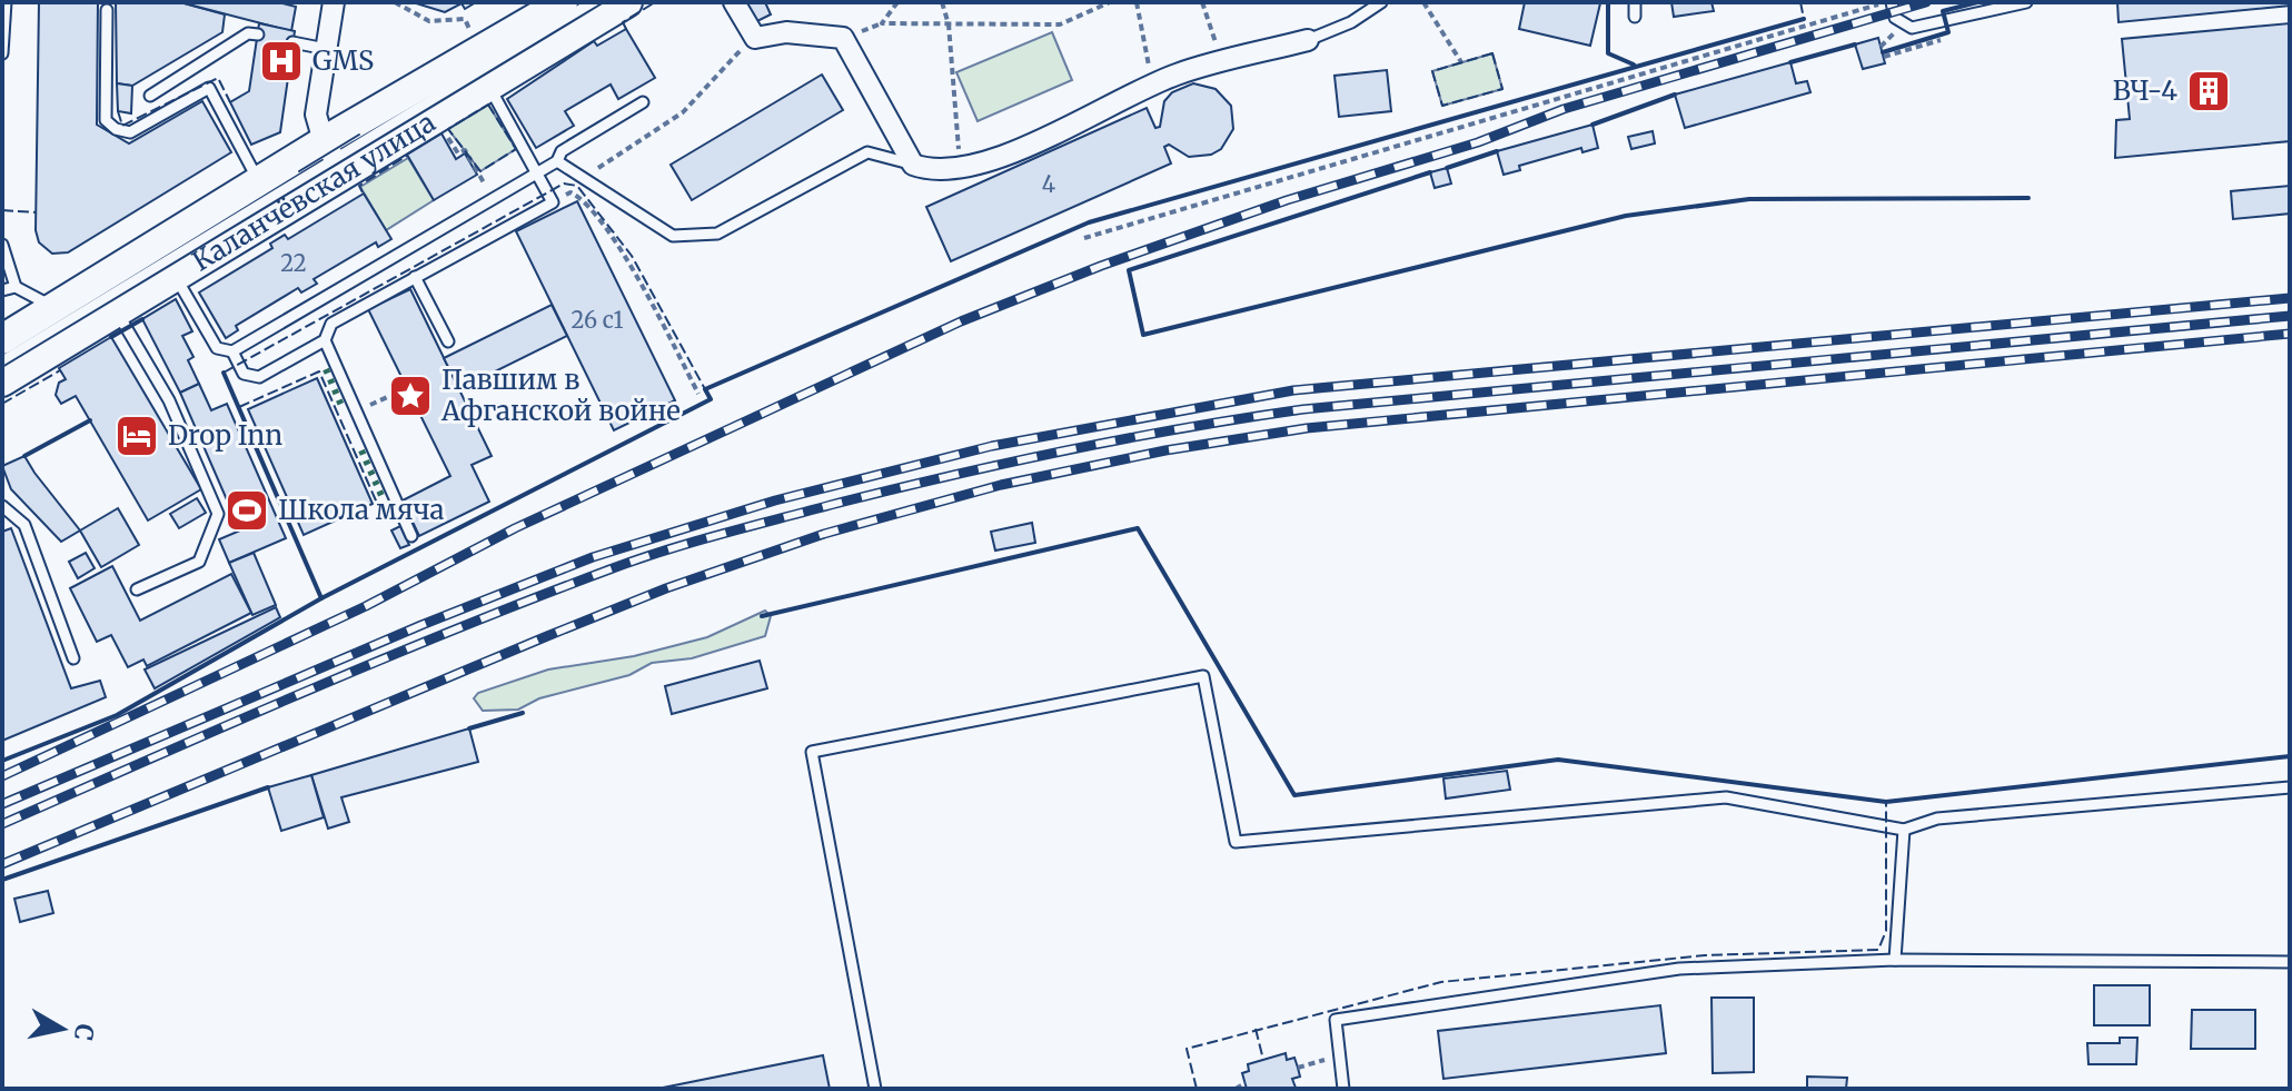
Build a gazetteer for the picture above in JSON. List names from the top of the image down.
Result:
{
  "streets": {
    "main road": ["Каланчёвская улица"]
  },
  "places": {
    "hospital": ["GMS"],
    "building": ["ВЧ-4"],
    "place": ["Павшим в Афганской войне"],
    "hotel": ["Drop Inn"],
    "sports": ["Школа мяча"]
  },
  "house_numbers": ["4", "22", "26 с1"],
  "north": "right"
}
